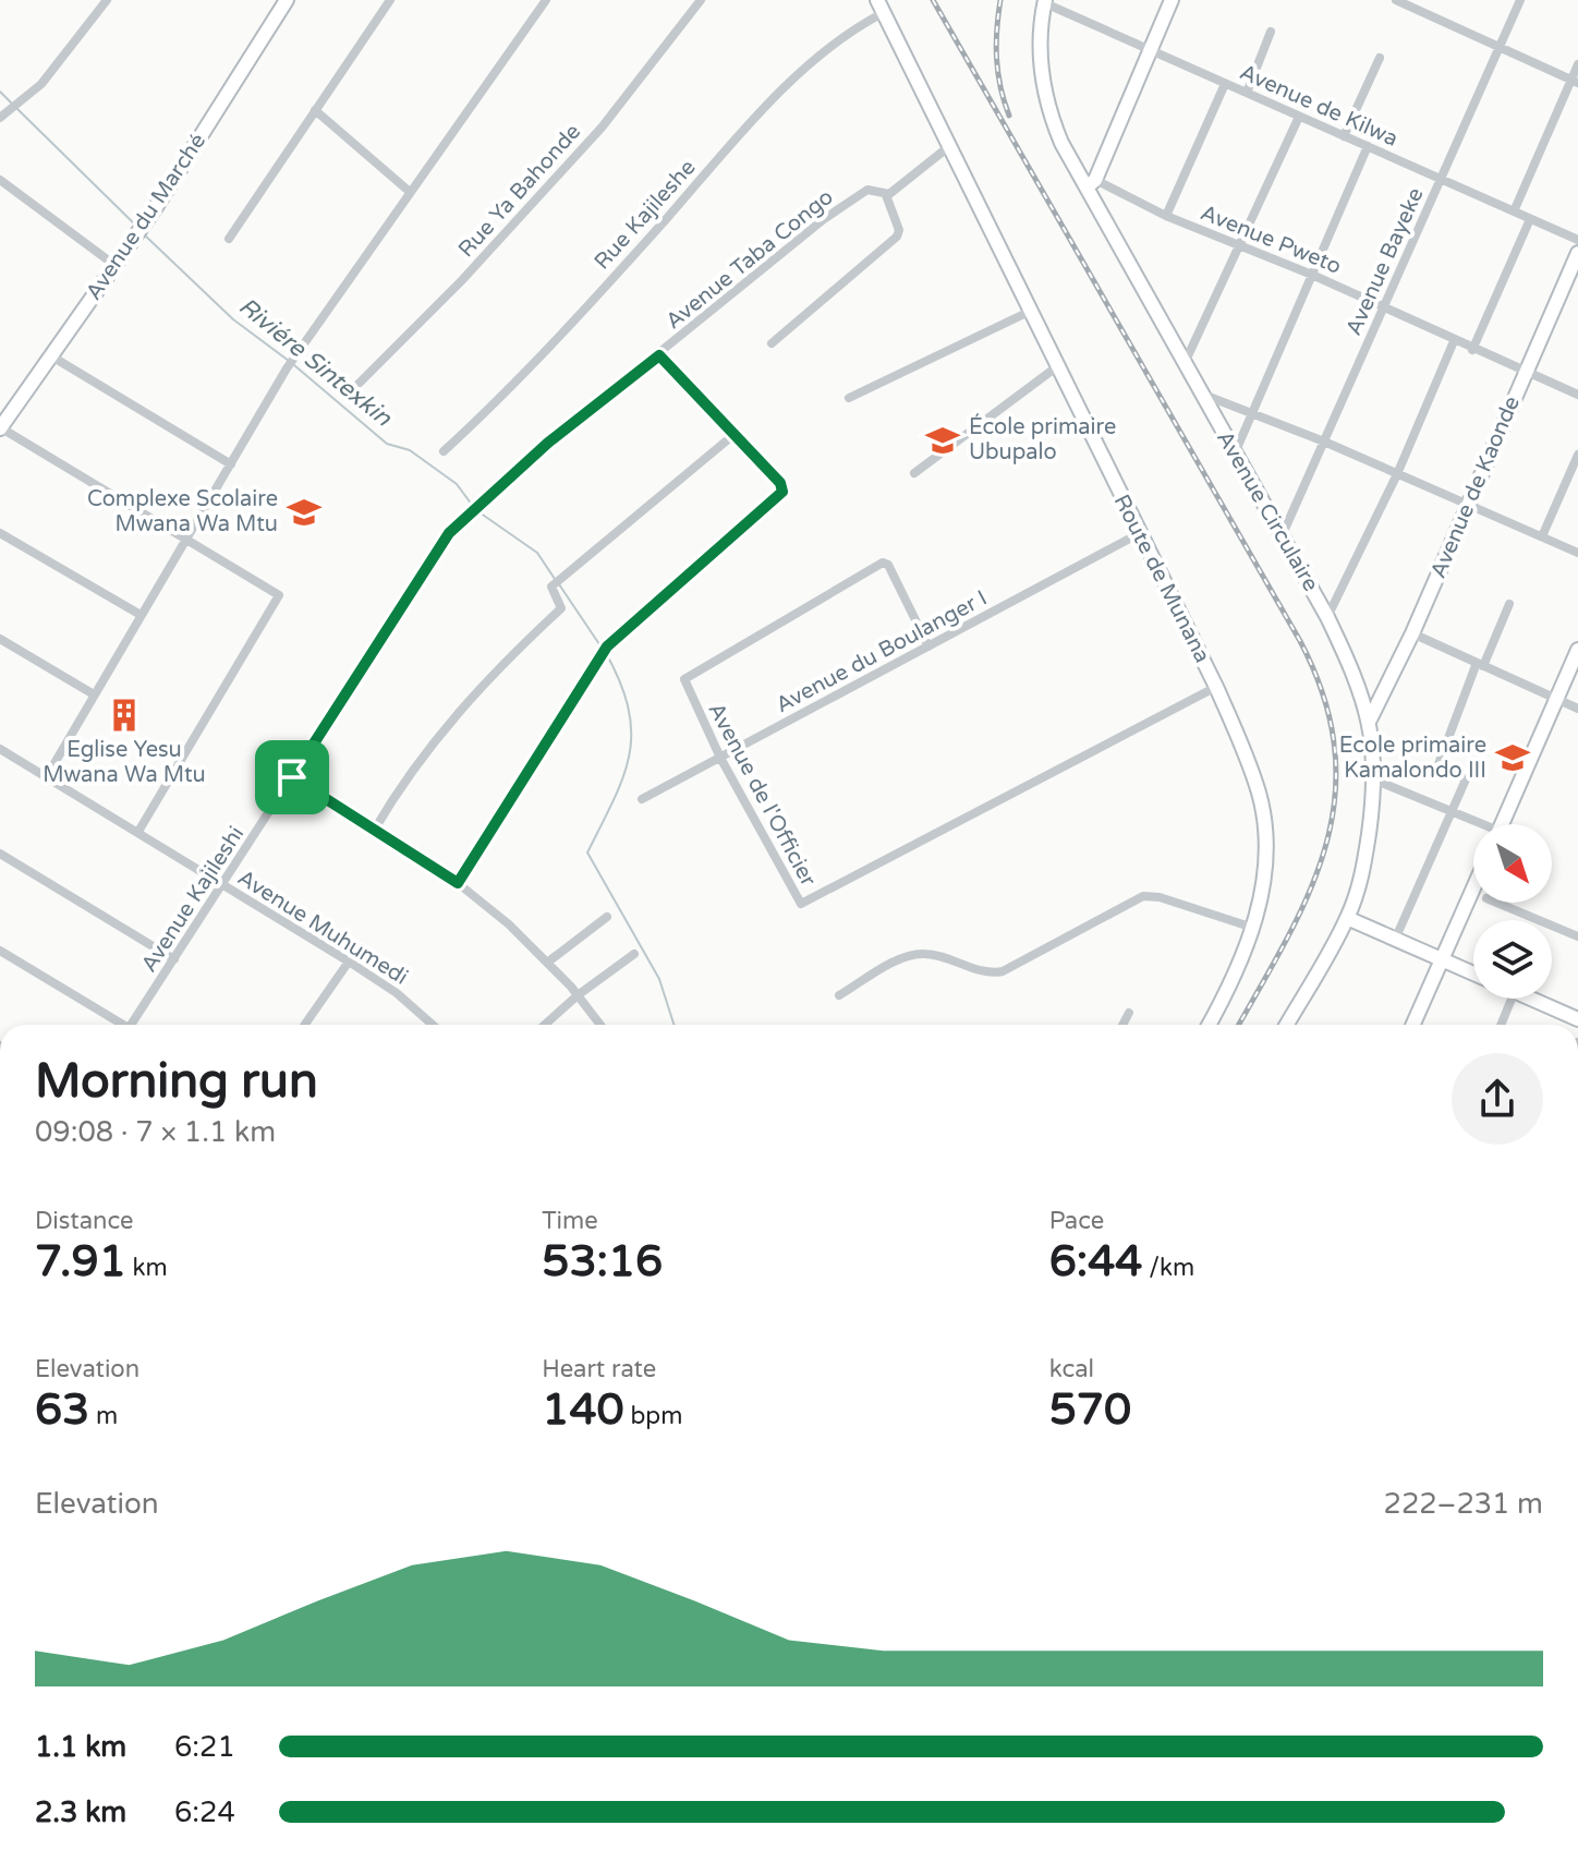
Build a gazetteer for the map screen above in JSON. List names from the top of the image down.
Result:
{
  "streets": {
    "street": [
      "Avenue de Kilwa",
      "Rue Ya Bahonde",
      "Rue Kajileshe",
      "Avenue du Marché",
      "Avenue Pweto",
      "Avenue Taba Congo",
      "Avenue Bayeke",
      "Avenue de Kaonde",
      "Avenue Circulaire",
      "Route de Munana",
      "Avenue du Boulanger I",
      "Avenue de l'Officier",
      "Avenue Kajileshi",
      "Avenue Muhumedi"
    ]
  },
  "crossings": [
    ["Avenue de Kilwa", "Avenue Bayeke"],
    ["Avenue de Kilwa", "Avenue Circulaire"],
    ["Rue Kajileshe", "Route de Munana"],
    ["Avenue Pweto", "Avenue Bayeke"],
    ["Avenue Pweto", "Avenue de Kaonde"],
    ["Avenue Pweto", "Avenue Circulaire"],
    ["Avenue Taba Congo", "Route de Munana"],
    ["Avenue Taba Congo", "Avenue Kajileshi"],
    ["Avenue Bayeke", "Avenue Circulaire"],
    ["Avenue de Kaonde", "Avenue Circulaire"],
    ["Route de Munana", "Avenue du Boulanger I"],
    ["Route de Munana", "Avenue de l'Officier"],
    ["Avenue du Boulanger I", "Avenue de l'Officier"],
    ["Avenue Kajileshi", "Avenue Muhumedi"]
  ],
  "water": ["Riviére Sintexkin"],
  "places": {
    "school or university": ["École primaire Ubupalo", "Complexe Scolaire Mwana Wa Mtu", "Ecole primaire Kamalondo III"],
    "building": ["Eglise Yesu Mwana Wa Mtu"]
  },
  "north": "bottom right",
  "page": {
    "heading": ["Morning run", "09:08 · 7 × 1.1 km"],
    "stats": [
      ["Distance", "7.91 km"],
      ["Time", "53:16"],
      ["Pace", "6:44 /km"],
      ["Elevation", "63 m"],
      ["Heart rate", "140 bpm"],
      ["kcal", "570"]
    ],
    "chart": ["Elevation", "222–231 m"],
    "list": [
      {
        "name": "1.1 km",
        "note": "6:21"
      },
      {
        "name": "2.3 km",
        "note": "6:24"
      }
    ]
  }
}
